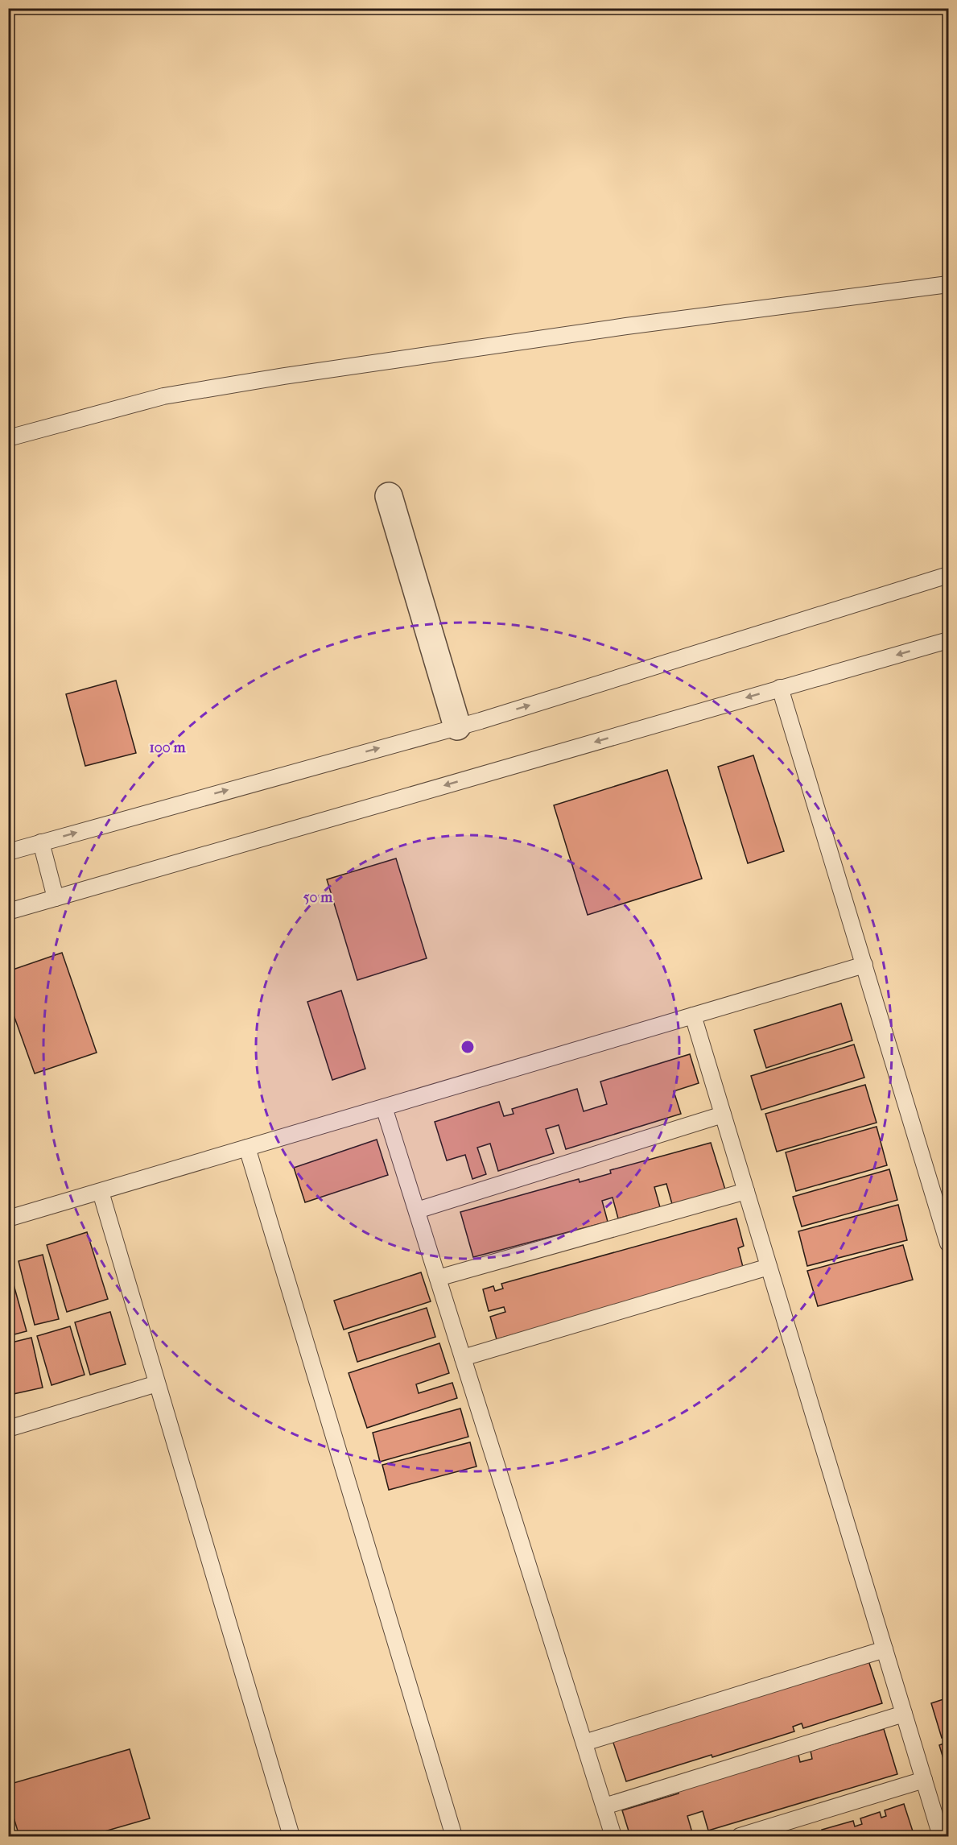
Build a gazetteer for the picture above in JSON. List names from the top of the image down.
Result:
{
  "rings": ["100 m", "50 m"]
}
